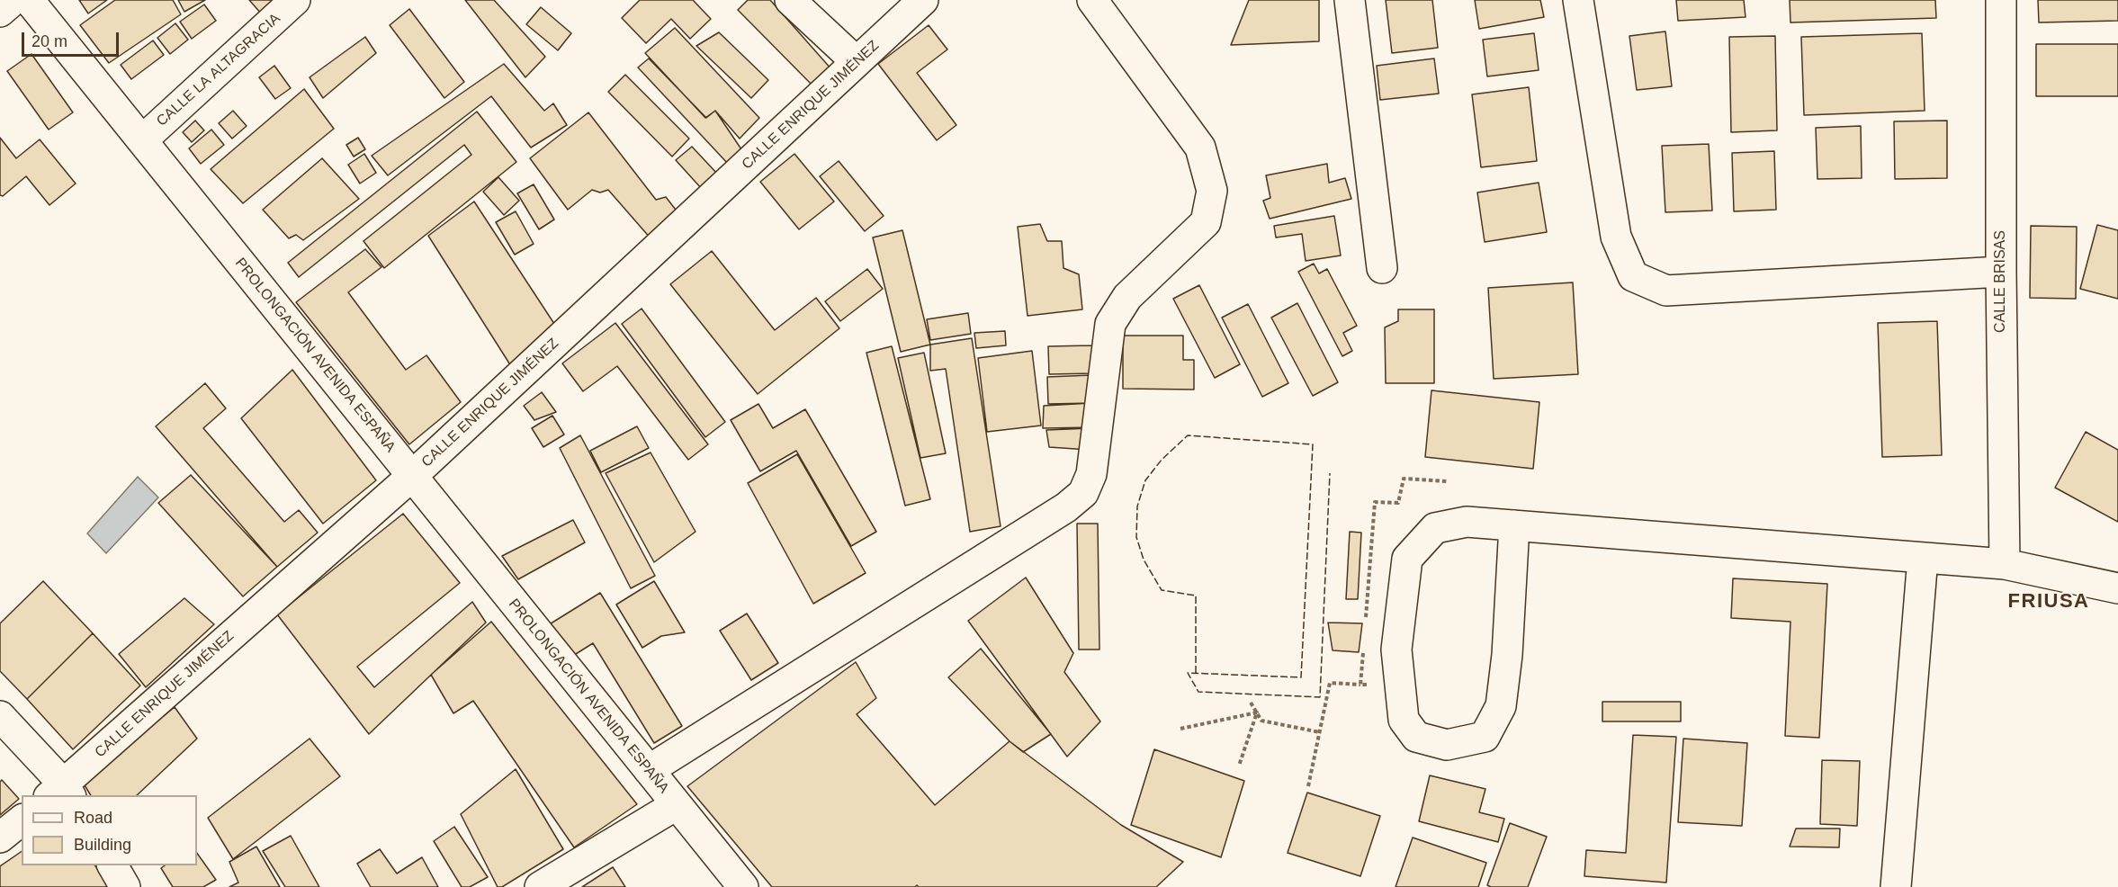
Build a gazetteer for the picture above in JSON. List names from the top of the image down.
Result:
{
  "streets": {
    "street": [
      "CALLE LA ALTAGRACIA",
      "CALLE ENRIQUE JIMÉNEZ",
      "CALLE BRISAS",
      "PROLONGACIÓN AVENIDA ESPAÑA"
    ]
  },
  "crossings": [
    ["CALLE LA ALTAGRACIA", "PROLONGACIÓN AVENIDA ESPAÑA"],
    ["CALLE ENRIQUE JIMÉNEZ", "PROLONGACIÓN AVENIDA ESPAÑA"]
  ],
  "districts": ["FRIUSA"],
  "legend": ["Road", "Building"],
  "scale_bar": "20 m"
}
